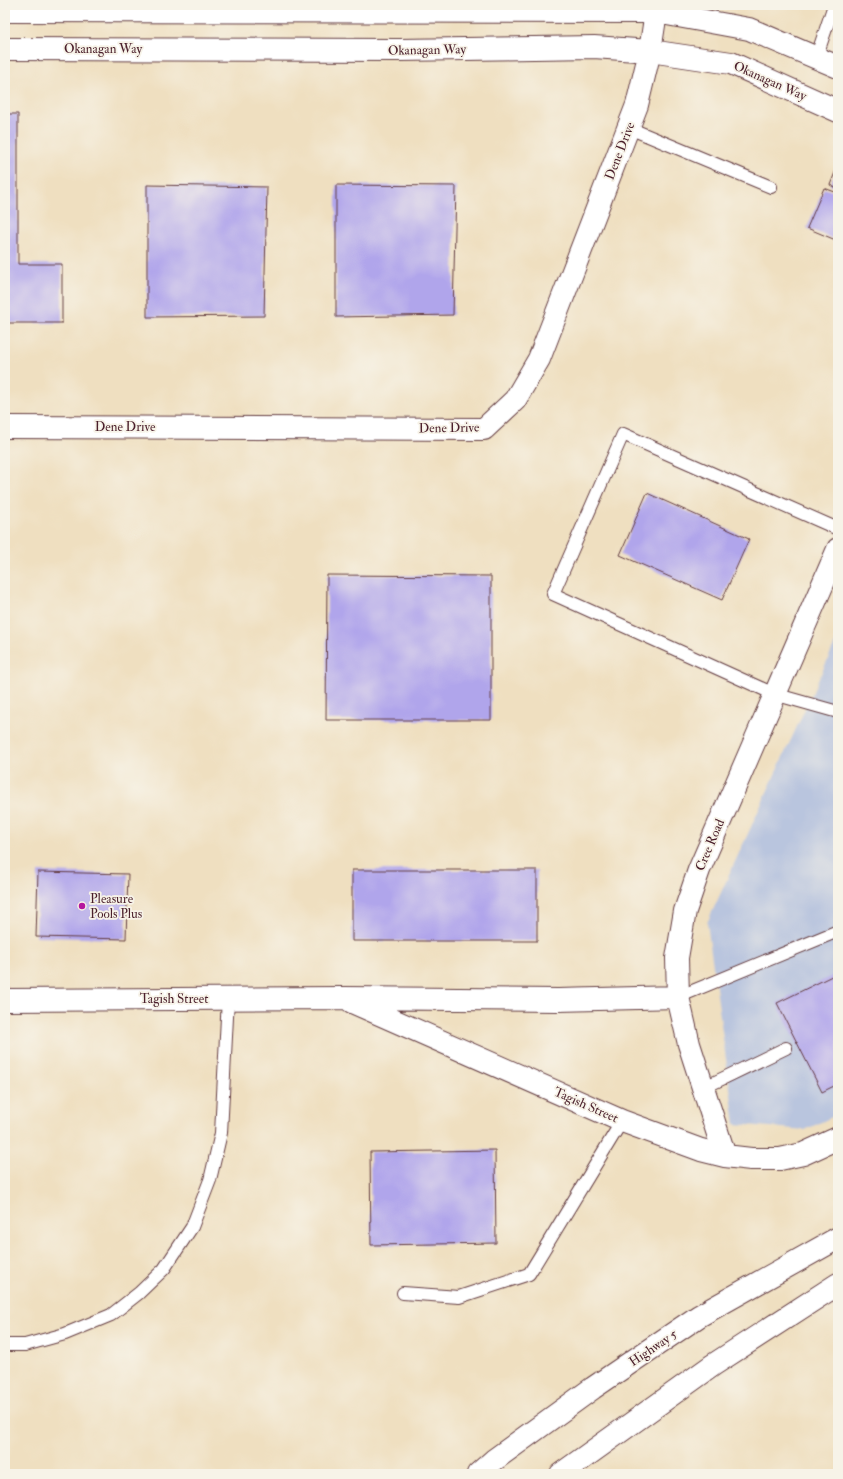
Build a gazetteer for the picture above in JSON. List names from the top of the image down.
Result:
{
  "streets": {
    "main road": [
      "Okanagan Way",
      "Dene Drive",
      "Cree Road",
      "Tagish Street",
      "Highway 5"
    ]
  },
  "crossings": [
    ["Okanagan Way", "Dene Drive"],
    ["Cree Road", "Tagish Street"]
  ],
  "places": ["Pleasure Pools Plus"]
}
